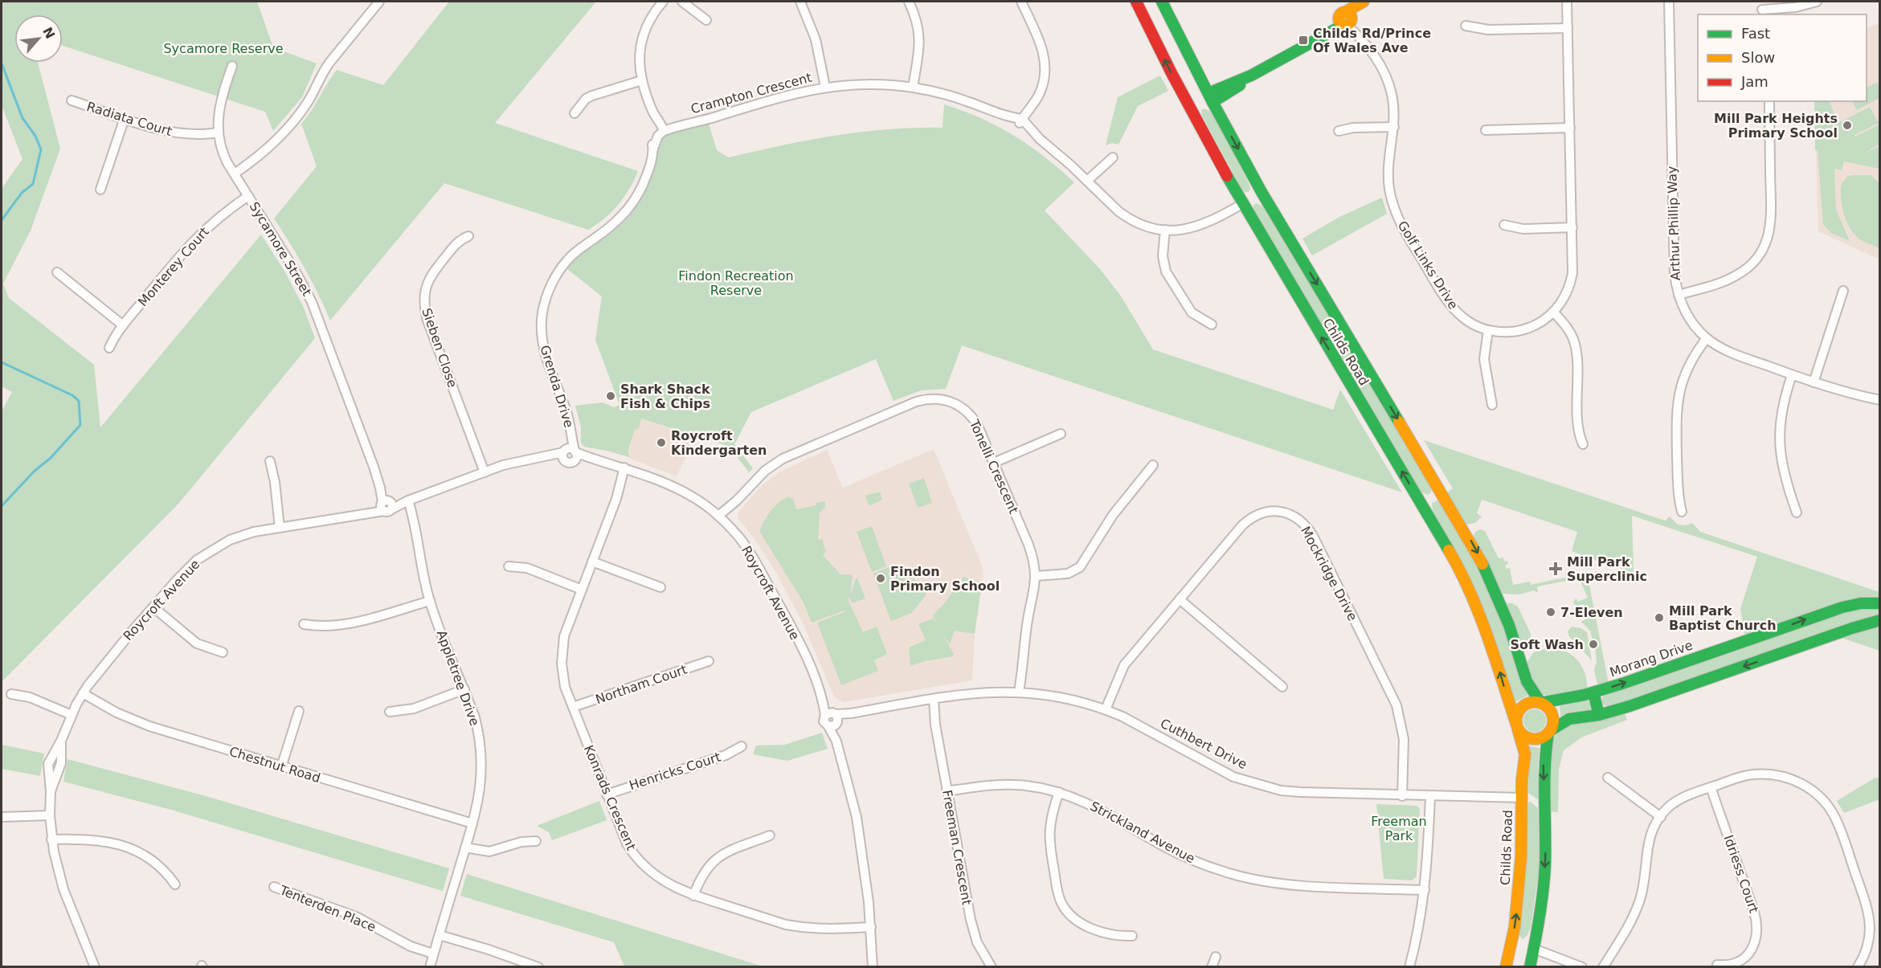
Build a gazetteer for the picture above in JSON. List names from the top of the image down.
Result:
{
  "streets": {
    "main road": ["Childs Road", "Morang Drive", "Cuthbert Drive"],
    "street": [
      "Crampton Crescent",
      "Radiata Court",
      "Arthur Phillip Way",
      "Sycamore Street",
      "Golf Links Drive",
      "Monterey Court",
      "Sieben Close",
      "Grenda Drive",
      "Tonelli Crescent",
      "Mockridge Drive",
      "Roycroft Avenue",
      "Appletree Drive",
      "Northam Court",
      "Chestnut Road",
      "Henricks Court",
      "Konrads Crescent",
      "Strickland Avenue",
      "Freeman Crescent",
      "Idriess Court",
      "Tenterden Place"
    ]
  },
  "crossings": [
    ["Crampton Crescent", "Grenda Drive"],
    ["Radiata Court", "Sycamore Street"],
    ["Sycamore Street", "Monterey Court"],
    ["Sycamore Street", "Roycroft Avenue"],
    ["Sieben Close", "Roycroft Avenue"],
    ["Childs Road", "Morang Drive"],
    ["Childs Road", "Cuthbert Drive"],
    ["Grenda Drive", "Roycroft Avenue"],
    ["Tonelli Crescent", "Roycroft Avenue"],
    ["Tonelli Crescent", "Cuthbert Drive"],
    ["Mockridge Drive", "Cuthbert Drive"],
    ["Roycroft Avenue", "Appletree Drive"],
    ["Roycroft Avenue", "Cuthbert Drive"],
    ["Roycroft Avenue", "Chestnut Road"],
    ["Roycroft Avenue", "Konrads Crescent"],
    ["Appletree Drive", "Chestnut Road"],
    ["Appletree Drive", "Tenterden Place"],
    ["Northam Court", "Konrads Crescent"],
    ["Cuthbert Drive", "Freeman Crescent"],
    ["Henricks Court", "Konrads Crescent"],
    ["Strickland Avenue", "Freeman Crescent"]
  ],
  "parks": ["Sycamore Reserve", "Findon Recreation Reserve", "Freeman Park"],
  "places": {
    "transit": ["Childs Rd/Prince Of Wales Ave"],
    "other": [
      "Mill Park Heights Primary School",
      "Shark Shack Fish & Chips",
      "Roycroft Kindergarten",
      "Findon Primary School",
      "7-Eleven",
      "Mill Park Baptist Church",
      "Soft Wash"
    ],
    "health": ["Mill Park Superclinic"]
  },
  "legend": ["Fast", "Slow", "Jam"],
  "north": "top right"
}
